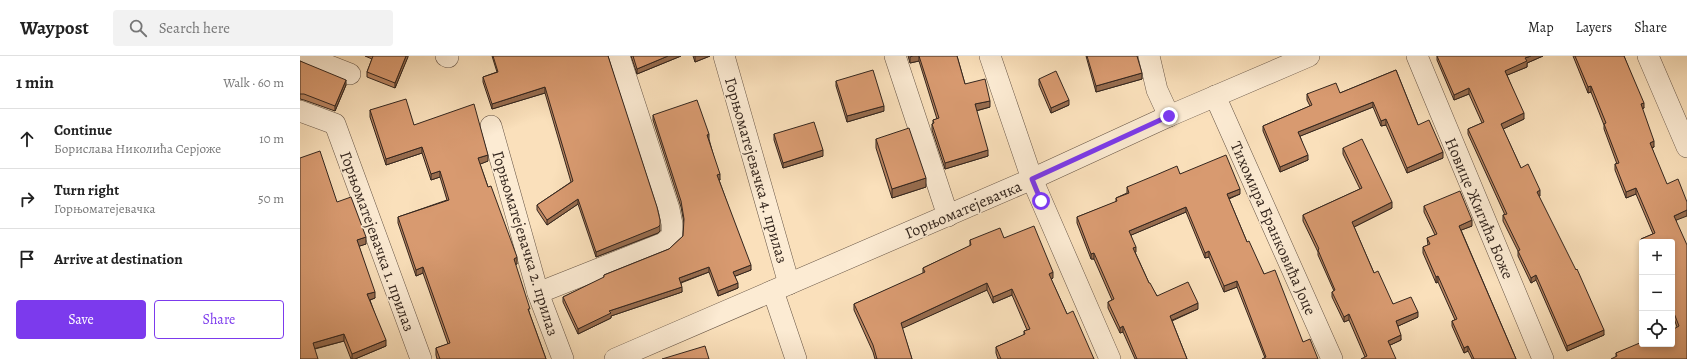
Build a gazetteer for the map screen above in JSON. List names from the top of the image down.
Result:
{
  "streets": {
    "street": [
      "Горњоматејевачка 4. прилаз",
      "Новице Жигића Боже",
      "Горњоматејевачка",
      "Тихомира Бранковића Јоце",
      "Горњоматејевачка 1. прилаз",
      "Горњоматејевачка 2. прилаз"
    ]
  },
  "crossings": [
    ["Горњоматејевачка 4. прилаз", "Горњоматејевачка"],
    ["Горњоматејевачка", "Тихомира Бранковића Јоце"]
  ],
  "page": {
    "header": "Waypost",
    "search": "Search here",
    "nav": ["Map", "Layers", "Share"],
    "heading": ["1 min", "Walk · 60 m"],
    "list": [
      ["Continue", "Борислава Николића Серјоже", "10 m"],
      ["Turn right", "Горњоматејевачка", "50 m"],
      "Arrive at destination"
    ],
    "map_buttons": ["+", "−"],
    "buttons": ["Save", "Share"]
  }
}
